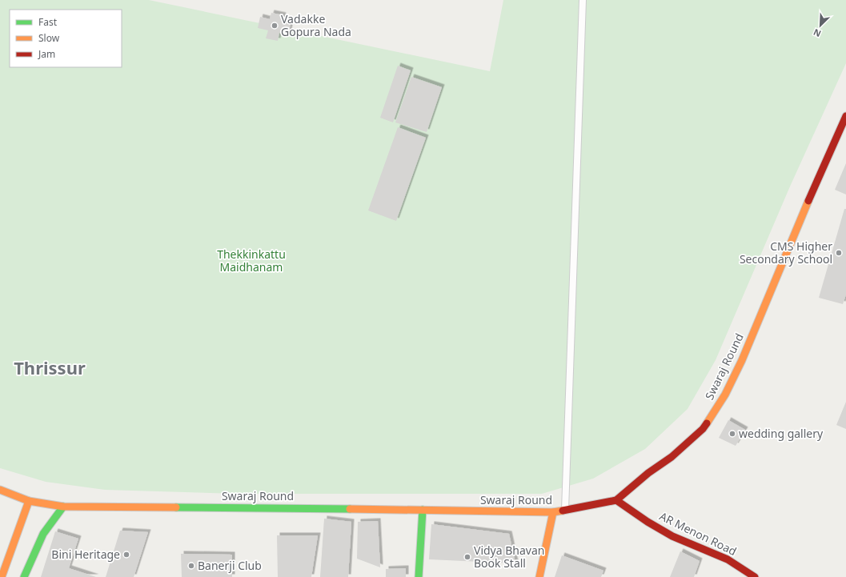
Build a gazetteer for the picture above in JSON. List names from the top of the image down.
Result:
{
  "streets": {
    "main road": ["Swaraj Round", "AR Menon Road"]
  },
  "crossings": [
    ["Swaraj Round", "AR Menon Road"]
  ],
  "districts": ["Thrissur"],
  "parks": ["Thekkinkattu Maidhanam"],
  "places": [
    "Vadakke Gopura Nada",
    "CMS Higher Secondary School",
    "wedding gallery",
    "Bini Heritage",
    "Vidya Bhavan Book Stall",
    "Banerji Club"
  ],
  "legend": ["Fast", "Slow", "Jam"],
  "north": "bottom left"
}
